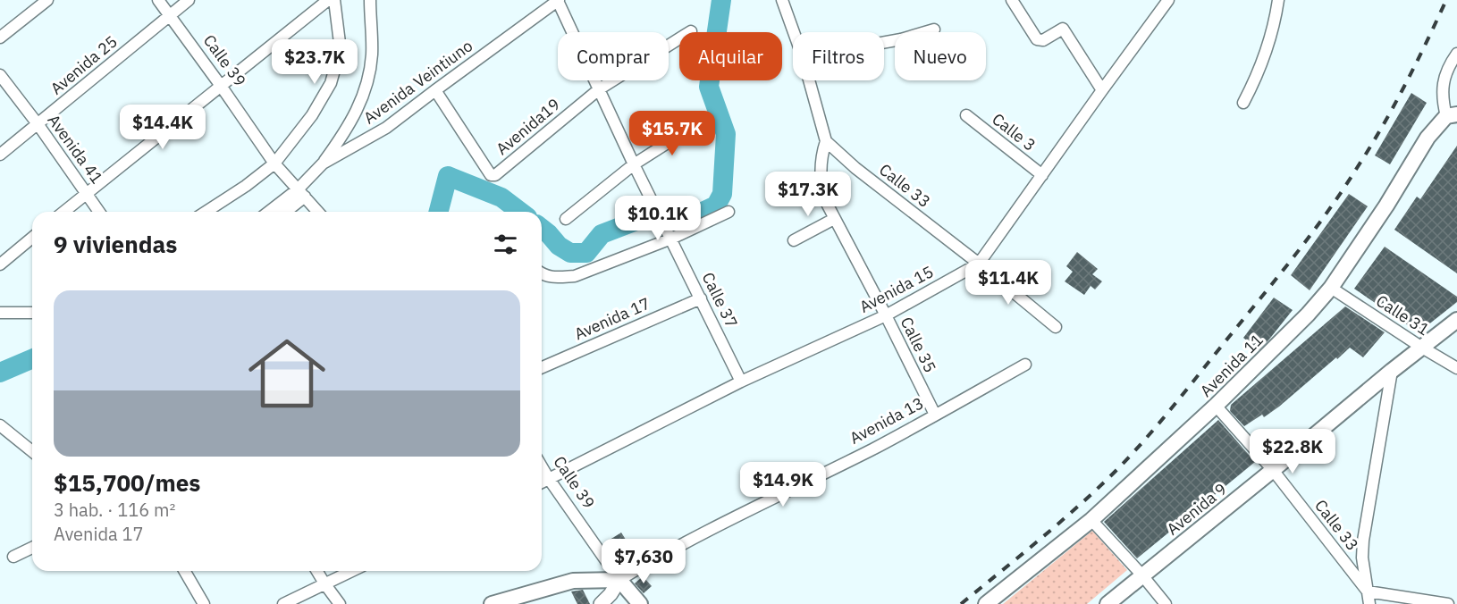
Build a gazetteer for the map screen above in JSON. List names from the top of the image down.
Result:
{
  "streets": {
    "main road": ["Calle 39", "Avenida 11", "Avenida 9"],
    "street": [
      "Avenida 25",
      "Avenida Veintiuno",
      "Avenida19",
      "Calle 3",
      "Avenida 41",
      "Calle 33",
      "Avenida 15",
      "Calle 37",
      "Calle 31",
      "Avenida 17",
      "Calle 35",
      "Avenida 13"
    ]
  },
  "crossings": [
    ["Calle 39", "Avenida 25"],
    ["Calle 39", "Avenida Veintiuno"],
    ["Calle 39", "Avenida 15"],
    ["Calle 39", "Avenida 13"],
    ["Avenida 25", "Avenida 41"],
    ["Avenida Veintiuno", "Avenida19"],
    ["Avenida Veintiuno", "Calle 37"],
    ["Avenida19", "Calle 37"],
    ["Calle 3", "Avenida 15"],
    ["Calle 33", "Avenida 15"],
    ["Calle 33", "Calle 35"],
    ["Calle 33", "Avenida 11"],
    ["Calle 33", "Avenida 9"],
    ["Avenida 15", "Calle 37"],
    ["Avenida 15", "Calle 35"],
    ["Calle 37", "Avenida 17"],
    ["Calle 31", "Avenida 11"],
    ["Calle 31", "Avenida 9"],
    ["Calle 35", "Avenida 13"]
  ],
  "page": {
    "chip": [
      "Comprar",
      "Alquilar",
      "Filtros",
      "Nuevo"
    ],
    "price": [
      "$23.7K",
      "$14.4K",
      "$15.7K",
      "$17.3K",
      "$10.1K",
      "$11.4K",
      "$22.8K",
      "$14.9K",
      "$7,630"
    ],
    "heading": "9 viviendas",
    "list": [
      {
        "name": "$15,700/mes",
        "note": "3 hab. · 116 m² · Avenida 17"
      }
    ]
  }
}
